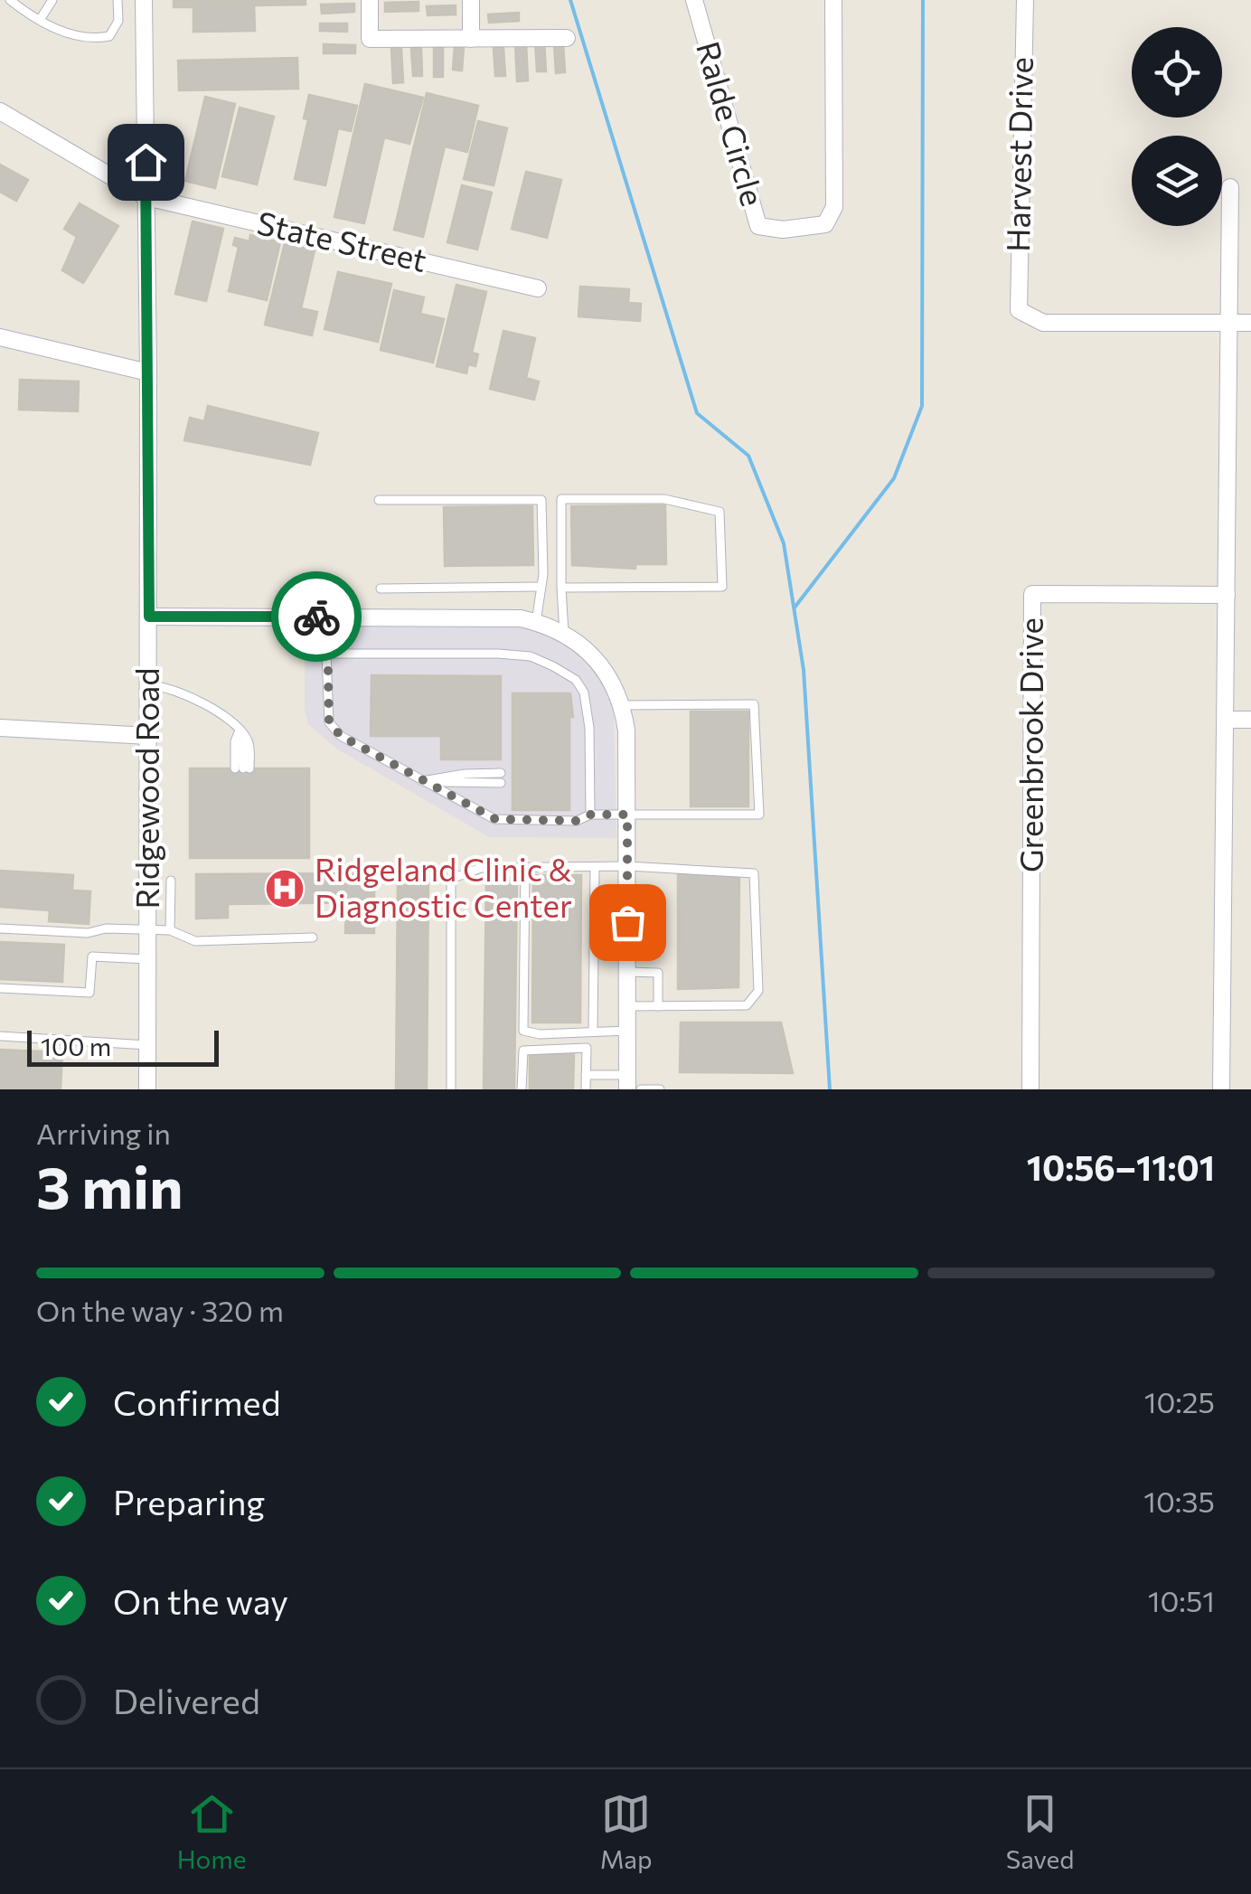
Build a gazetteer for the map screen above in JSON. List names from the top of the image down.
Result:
{
  "streets": {
    "street": [
      "Ralde Circle",
      "Harvest Drive",
      "State Street",
      "Greenbrook Drive",
      "Ridgewood Road"
    ]
  },
  "crossings": [
    ["State Street", "Ridgewood Road"]
  ],
  "places": {
    "hospital": ["Ridgeland Clinic & Diagnostic Center"]
  },
  "scale_bar": "100 m",
  "page": {
    "scale": "100 m",
    "heading": ["3 min", "Arriving in", "10:56–11:01"],
    "bar": "On the way · 320 m",
    "list": [
      ["Confirmed", "10:25"],
      ["Preparing", "10:35"],
      ["On the way", "10:51"],
      "Delivered"
    ],
    "tabs": ["Home", "Map", "Saved"]
  }
}
